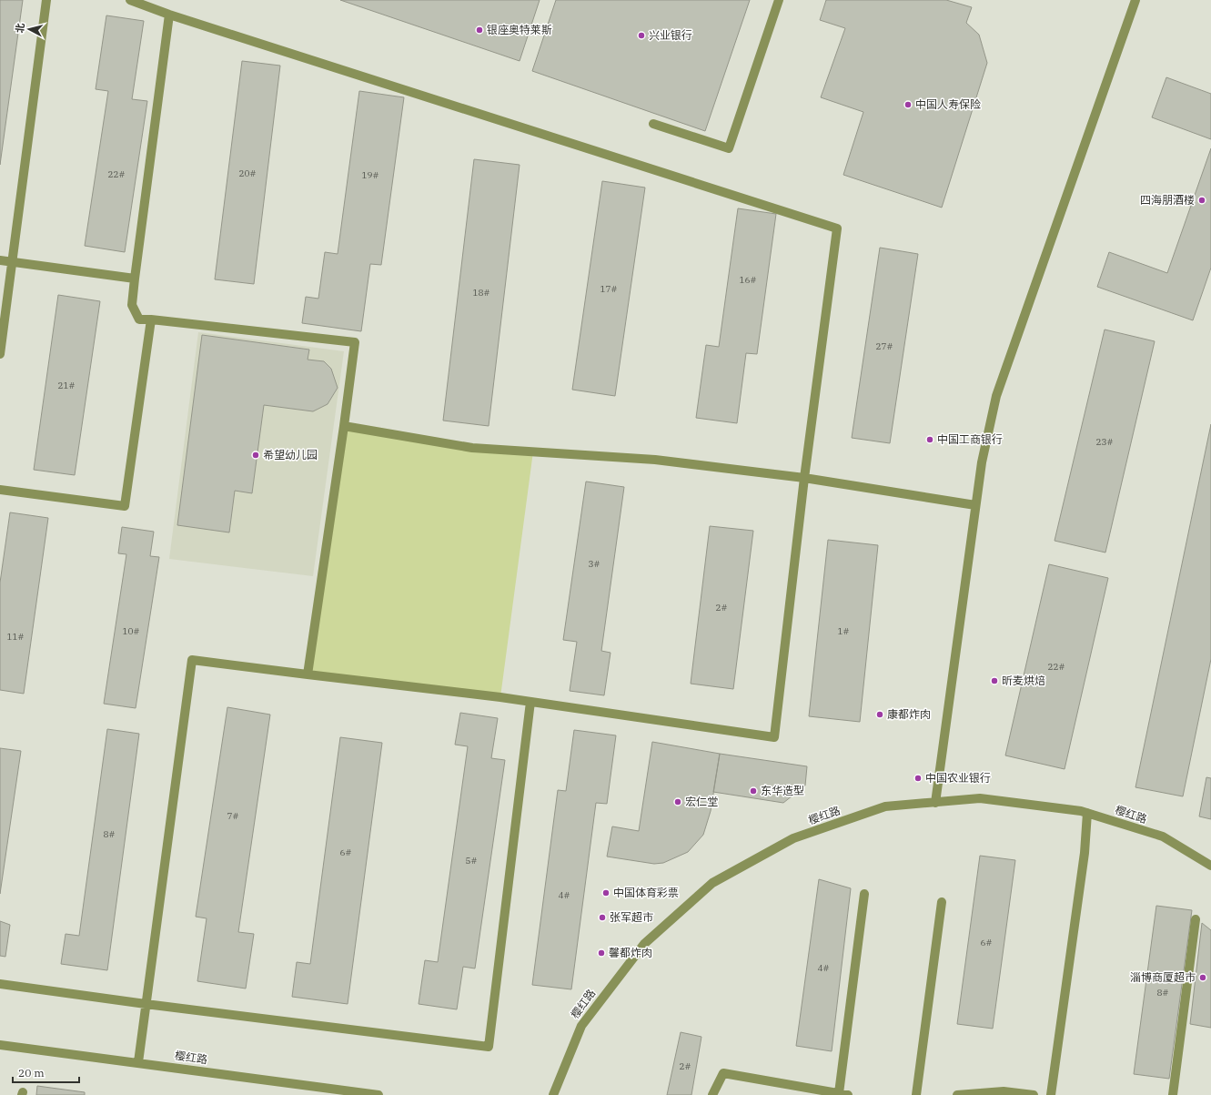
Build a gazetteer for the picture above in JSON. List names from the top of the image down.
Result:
{
  "streets": {
    "street": ["樱红路"]
  },
  "places": [
    "银座奥特莱斯",
    "兴业银行",
    "中国人寿保险",
    "四海朋酒楼",
    "中国工商银行",
    "希望幼儿园",
    "昕麦烘焙",
    "康都炸肉",
    "中国农业银行",
    "东华造型",
    "宏仁堂",
    "中国体育彩票",
    "张军超市",
    "馨都炸肉",
    "淄博商厦超市"
  ],
  "house_numbers": [
    "20#",
    "22#",
    "19#",
    "16#",
    "17#",
    "18#",
    "27#",
    "21#",
    "23#",
    "3#",
    "2#",
    "10#",
    "1#",
    "11#",
    "22#",
    "7#",
    "8#",
    "6#",
    "5#",
    "4#",
    "6#",
    "4#",
    "8#",
    "2#"
  ],
  "scale_bar": "20 m",
  "north": "left"
}
